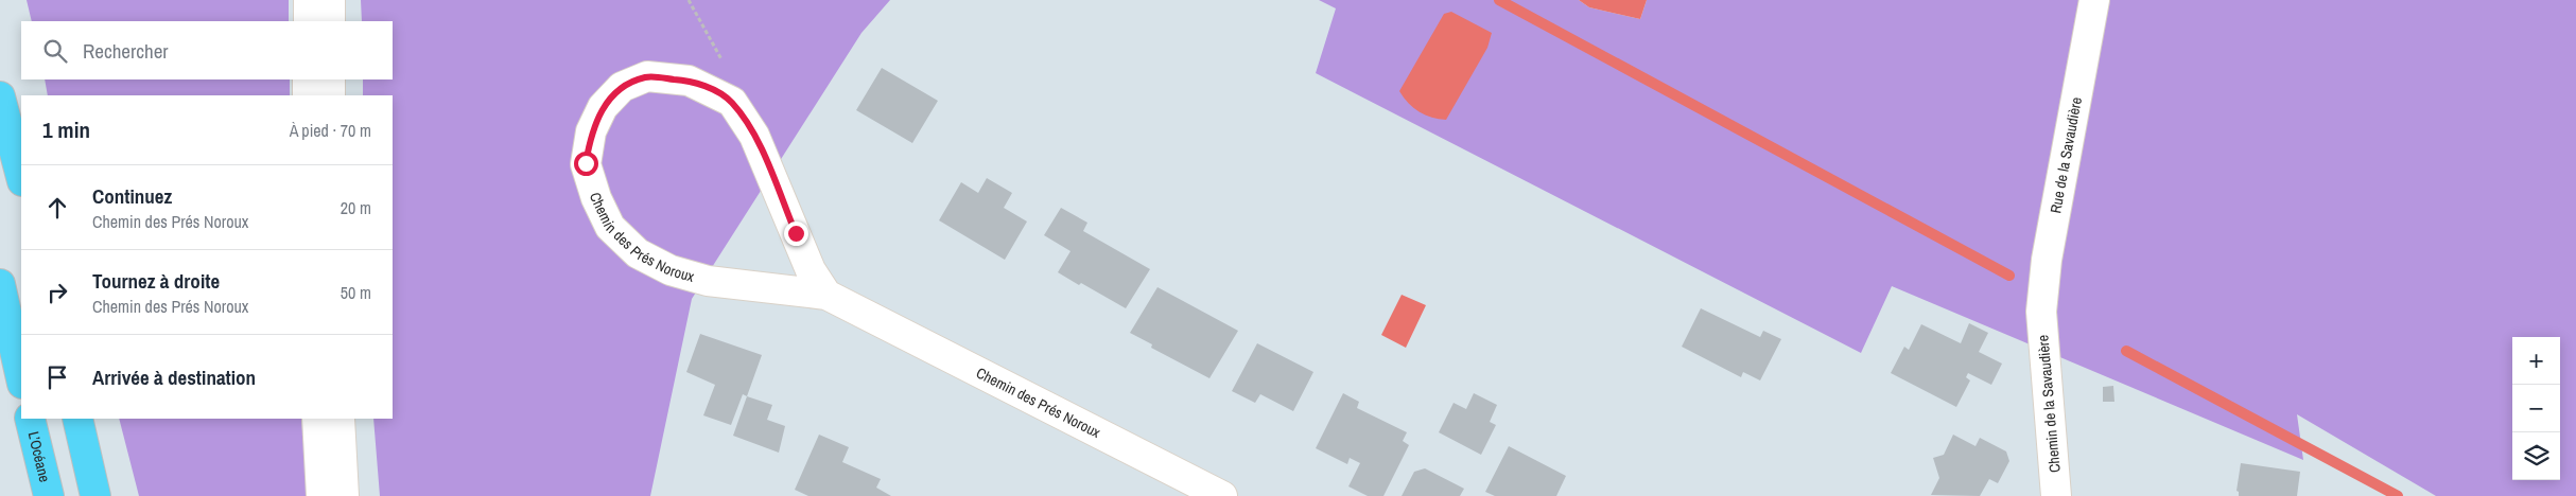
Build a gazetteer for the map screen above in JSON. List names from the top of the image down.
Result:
{
  "streets": {
    "highway": ["L’Océane"],
    "street": ["Rue de la Savaudière", "Chemin des Prés Noroux", "Chemin de la Savaudière"]
  },
  "crossings": [
    ["Rue de la Savaudière", "Chemin de la Savaudière"]
  ],
  "page": {
    "search": "Rechercher",
    "heading": ["1 min", "À pied · 70 m"],
    "list": [
      ["Continuez", "Chemin des Prés Noroux", "20 m"],
      ["Tournez à droite", "Chemin des Prés Noroux", "50 m"],
      "Arrivée à destination"
    ],
    "map_buttons": ["+", "−"]
  }
}
